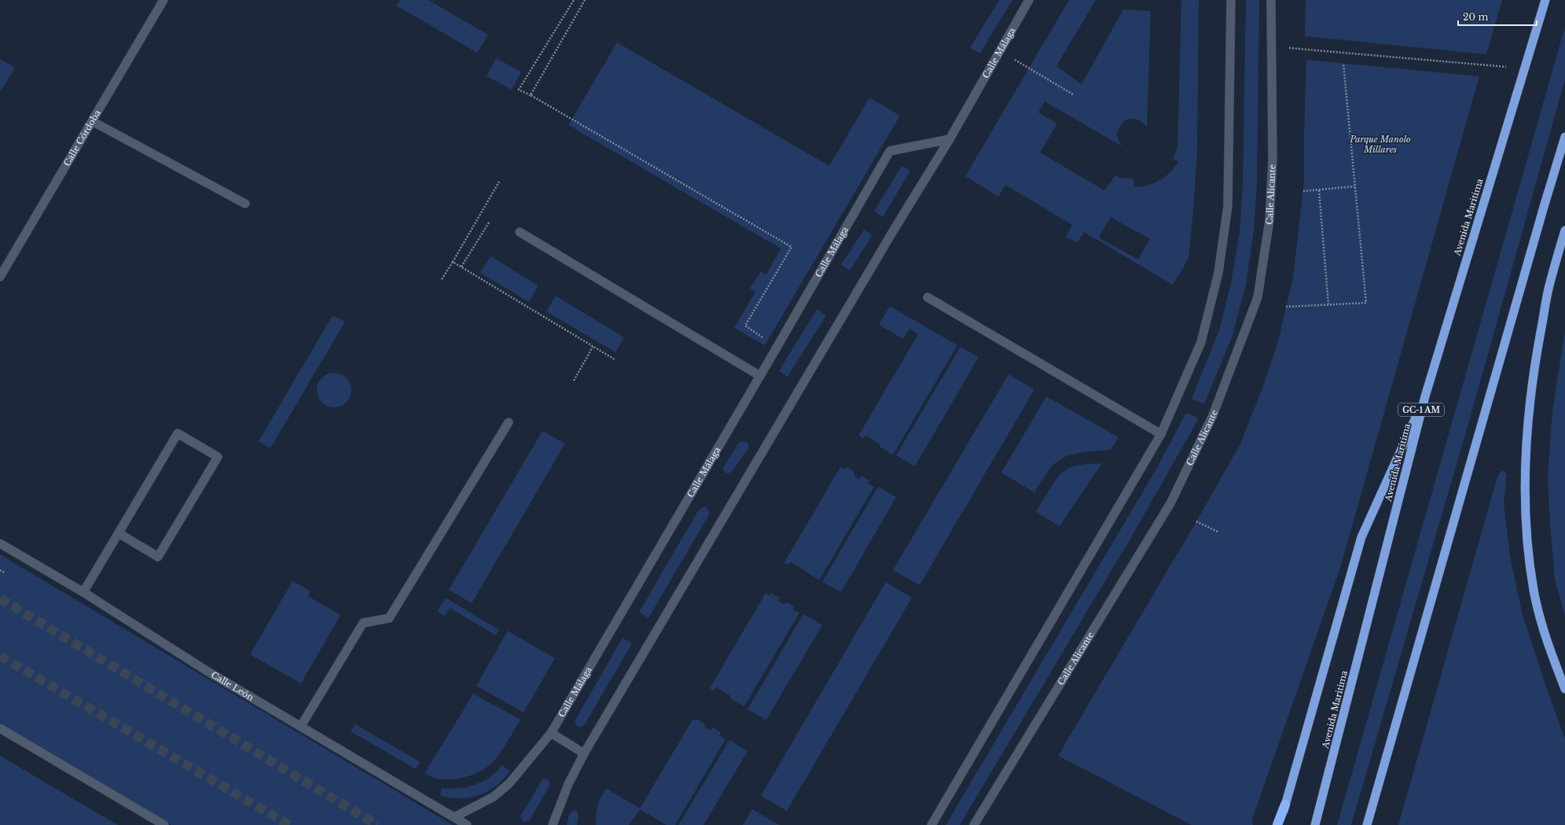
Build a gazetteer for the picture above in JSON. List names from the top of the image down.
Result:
{
  "streets": {
    "highway": ["Avenida Maritima", "GC-1 AM"],
    "street": [
      "Calle Málaga",
      "Calle Córdoba",
      "Calle Alicante",
      "Calle León"
    ]
  },
  "crossings": [
    ["Calle Málaga", "Calle León"]
  ],
  "parks": ["Parque Manolo Millares"],
  "scale_bar": "20 m"
}
